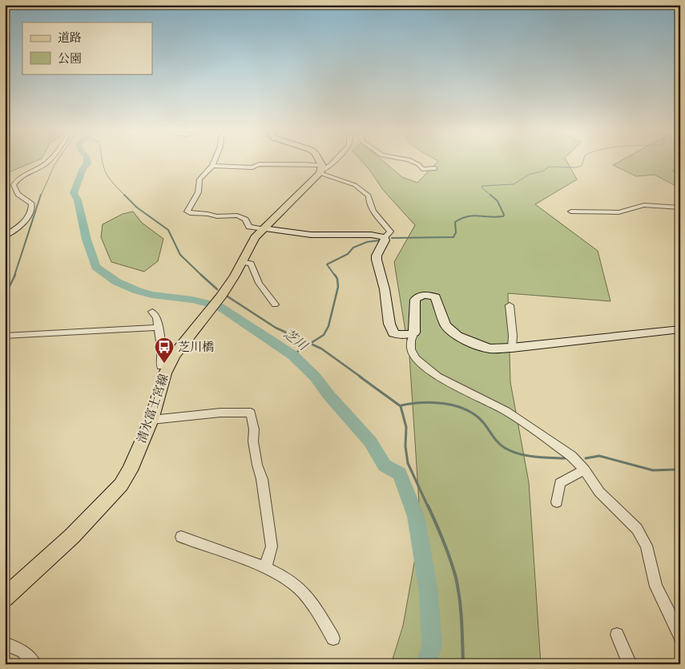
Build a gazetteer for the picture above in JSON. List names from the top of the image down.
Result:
{
  "streets": {
    "main road": ["清水富士宮線"]
  },
  "water": ["芝川"],
  "places": {
    "bus stop": ["芝川橋"]
  },
  "legend": ["道路", "公園"]
}
